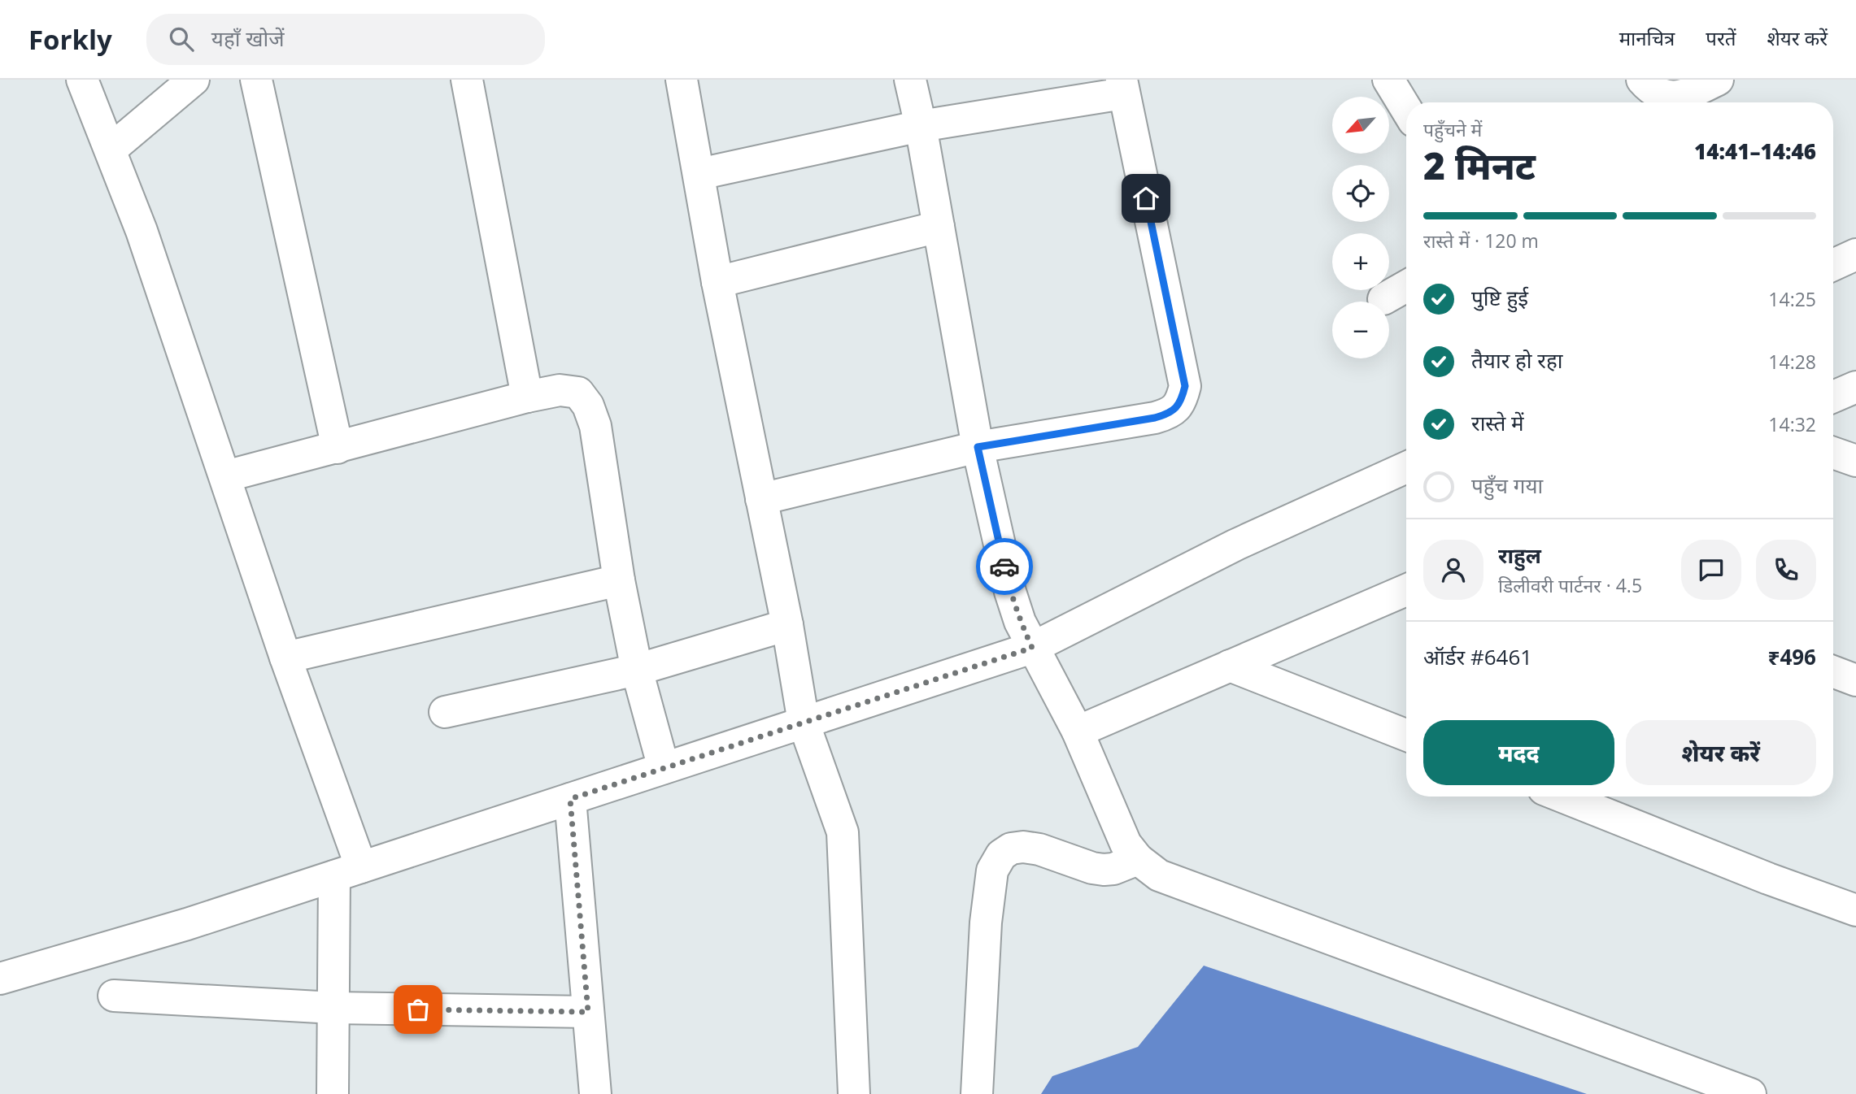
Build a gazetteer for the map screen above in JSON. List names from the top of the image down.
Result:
{
  "north": "bottom left",
  "page": {
    "header": "Forkly",
    "search": "यहाँ खोजें",
    "nav": ["मानचित्र", "परतें", "शेयर करें"],
    "map_buttons": ["+", "−"],
    "heading": ["2 मिनट", "पहुँचने में", "14:41–14:46"],
    "panel": [
      "राहुल",
      "डिलीवरी पार्टनर · 4.5",
      "ऑर्डर #6461",
      "₹496"
    ],
    "bar": "रास्ते में · 120 m",
    "list": [
      ["पुष्टि हुई", "14:25"],
      ["तैयार हो रहा", "14:28"],
      ["रास्ते में", "14:32"],
      "पहुँच गया"
    ],
    "buttons": ["मदद", "शेयर करें"]
  }
}
